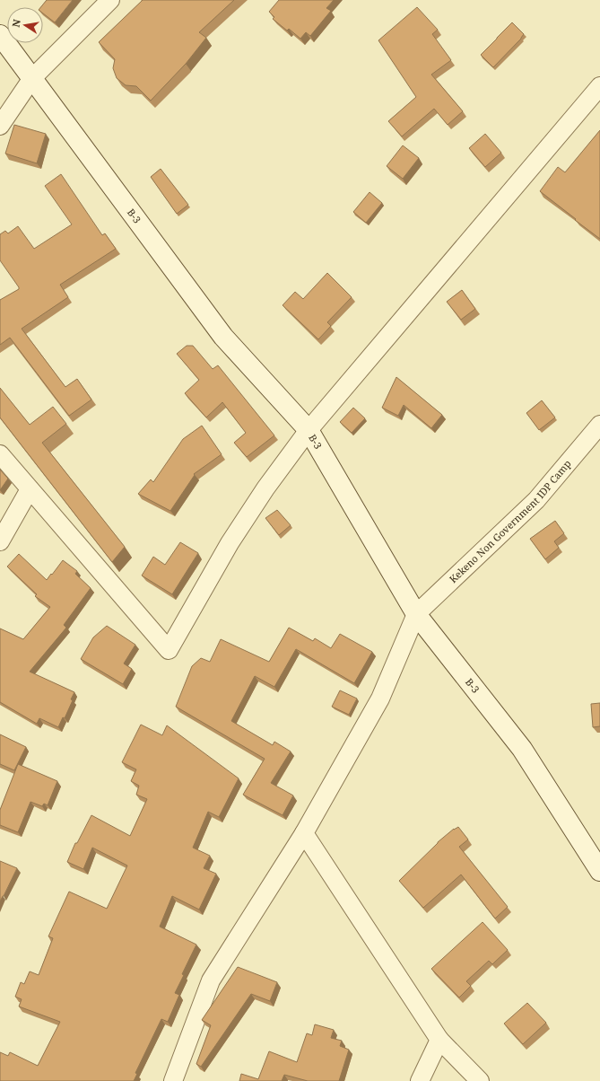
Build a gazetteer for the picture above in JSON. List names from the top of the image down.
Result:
{
  "streets": {
    "main road": ["B-3"],
    "street": ["Kekeno Non Government IDP Camp"]
  },
  "crossings": [
    ["B-3", "Kekeno Non Government IDP Camp"]
  ],
  "north": "left"
}
